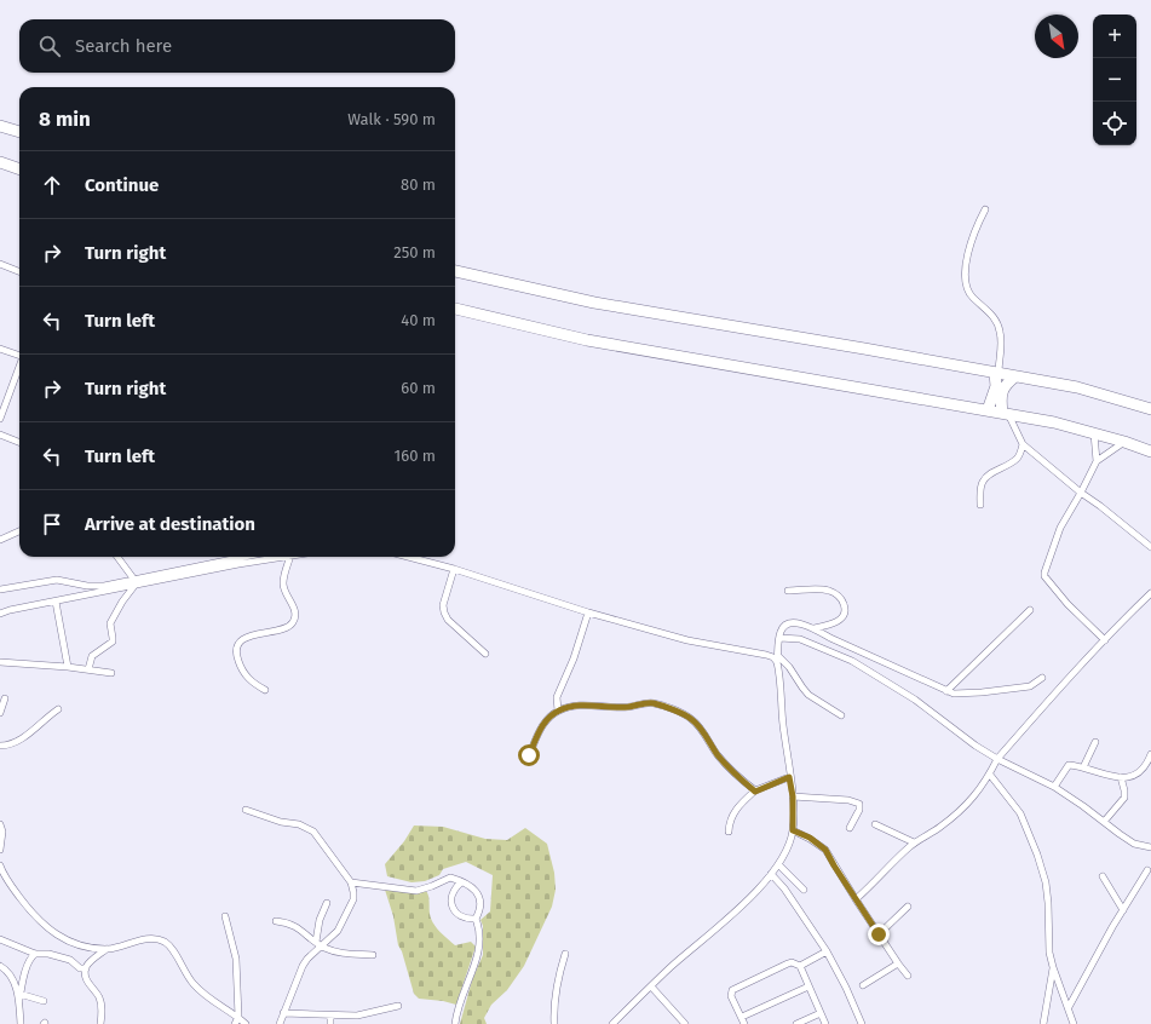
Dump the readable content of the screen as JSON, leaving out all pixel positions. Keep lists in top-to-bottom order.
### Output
{
  "north": "bottom right",
  "page": {
    "map_buttons": ["+", "−"],
    "search": "Search here",
    "heading": ["8 min", "Walk · 590 m"],
    "list": [
      ["Continue", "80 m"],
      ["Turn right", "250 m"],
      ["Turn left", "40 m"],
      ["Turn right", "60 m"],
      ["Turn left", "160 m"],
      "Arrive at destination"
    ]
  }
}
